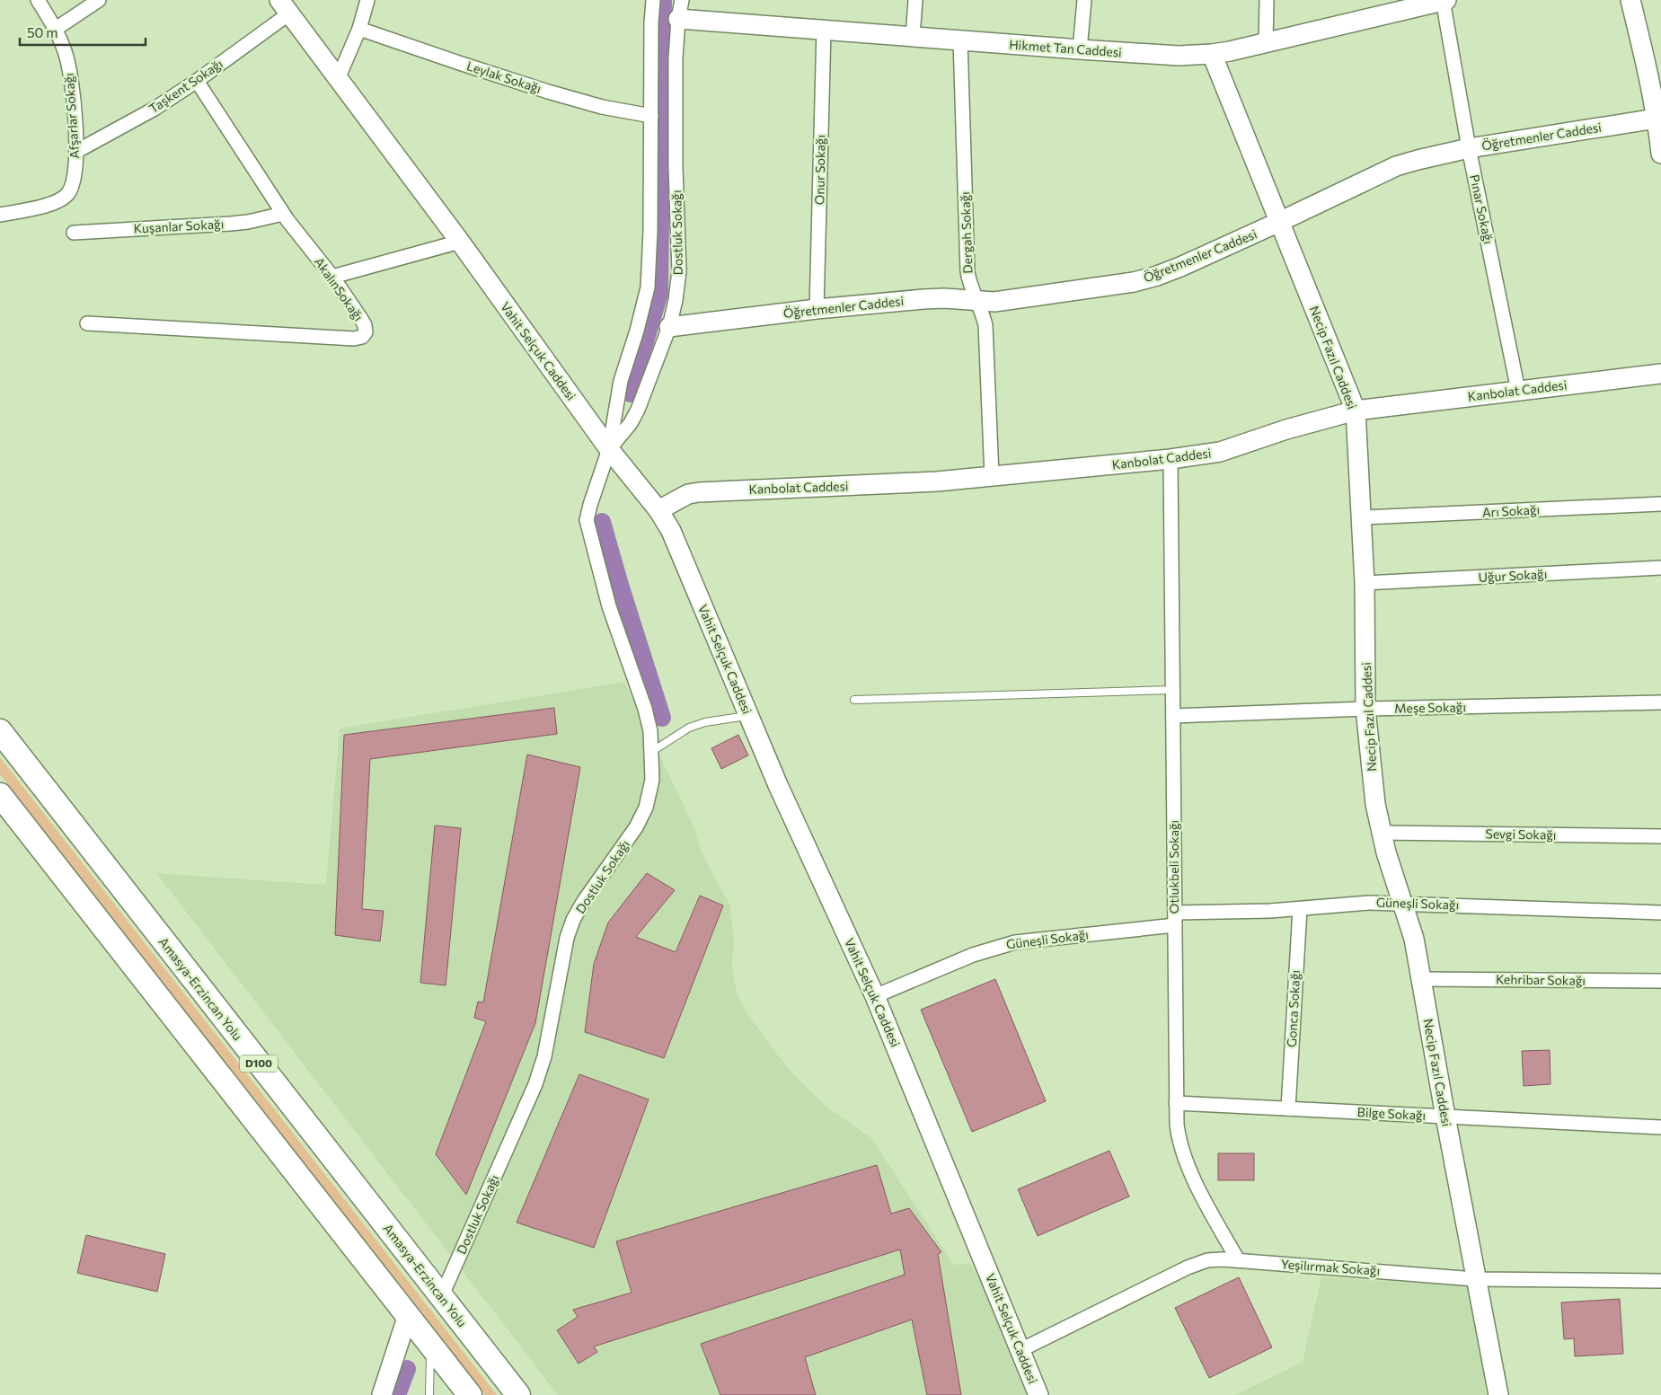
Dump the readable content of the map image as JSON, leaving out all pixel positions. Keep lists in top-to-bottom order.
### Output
{
  "streets": {
    "highway": ["Amasya-Erzincan Yolu", "D100"],
    "street": [
      "Hikmet Tan Caddesi",
      "Leylak Sokağı",
      "Taşkent Sokağı",
      "Afşarlar Sokağı",
      "Öğretmenler Caddesi",
      "Onur Sokağı",
      "Pınar Sokağı",
      "Kuşanlar Sokağı",
      "Dostluk Sokağı",
      "Dergah Sokağı",
      "AkalınSokağı",
      "Vahit Selçuk Caddesi",
      "Necip Fazıl Caddesi",
      "Kanbolat Caddesi",
      "Arı Sokağı",
      "Uğur Sokağı",
      "Meşe Sokağı",
      "Sevgi Sokağı",
      "Otlukbeli Sokağı",
      "Güneşli Sokağı",
      "Kehribar Sokağı",
      "Gonca Sokağı",
      "Bilge Sokağı",
      "Yeşilırmak Sokağı"
    ]
  },
  "crossings": [
    ["Hikmet Tan Caddesi", "Onur Sokağı"],
    ["Hikmet Tan Caddesi", "Pınar Sokağı"],
    ["Hikmet Tan Caddesi", "Dostluk Sokağı"],
    ["Hikmet Tan Caddesi", "Dergah Sokağı"],
    ["Hikmet Tan Caddesi", "Necip Fazıl Caddesi"],
    ["Leylak Sokağı", "Dostluk Sokağı"],
    ["Taşkent Sokağı", "Afşarlar Sokağı"],
    ["Taşkent Sokağı", "AkalınSokağı"],
    ["Taşkent Sokağı", "Vahit Selçuk Caddesi"],
    ["Öğretmenler Caddesi", "Onur Sokağı"],
    ["Öğretmenler Caddesi", "Pınar Sokağı"],
    ["Öğretmenler Caddesi", "Dostluk Sokağı"],
    ["Öğretmenler Caddesi", "Dergah Sokağı"],
    ["Öğretmenler Caddesi", "Necip Fazıl Caddesi"],
    ["Pınar Sokağı", "Kanbolat Caddesi"],
    ["Kuşanlar Sokağı", "AkalınSokağı"],
    ["Dostluk Sokağı", "Vahit Selçuk Caddesi"],
    ["Dostluk Sokağı", "Amasya-Erzincan Yolu"],
    ["Dergah Sokağı", "Kanbolat Caddesi"],
    ["Vahit Selçuk Caddesi", "Kanbolat Caddesi"],
    ["Vahit Selçuk Caddesi", "Güneşli Sokağı"],
    ["Vahit Selçuk Caddesi", "Yeşilırmak Sokağı"],
    ["Necip Fazıl Caddesi", "Kanbolat Caddesi"],
    ["Necip Fazıl Caddesi", "Arı Sokağı"],
    ["Necip Fazıl Caddesi", "Uğur Sokağı"],
    ["Necip Fazıl Caddesi", "Meşe Sokağı"],
    ["Necip Fazıl Caddesi", "Sevgi Sokağı"],
    ["Necip Fazıl Caddesi", "Güneşli Sokağı"],
    ["Necip Fazıl Caddesi", "Kehribar Sokağı"],
    ["Necip Fazıl Caddesi", "Bilge Sokağı"],
    ["Necip Fazıl Caddesi", "Yeşilırmak Sokağı"],
    ["Kanbolat Caddesi", "Otlukbeli Sokağı"],
    ["Meşe Sokağı", "Otlukbeli Sokağı"],
    ["Otlukbeli Sokağı", "Güneşli Sokağı"],
    ["Otlukbeli Sokağı", "Bilge Sokağı"],
    ["Otlukbeli Sokağı", "Yeşilırmak Sokağı"],
    ["Güneşli Sokağı", "Gonca Sokağı"],
    ["Gonca Sokağı", "Bilge Sokağı"]
  ],
  "scale_bar": "50 m"
}
